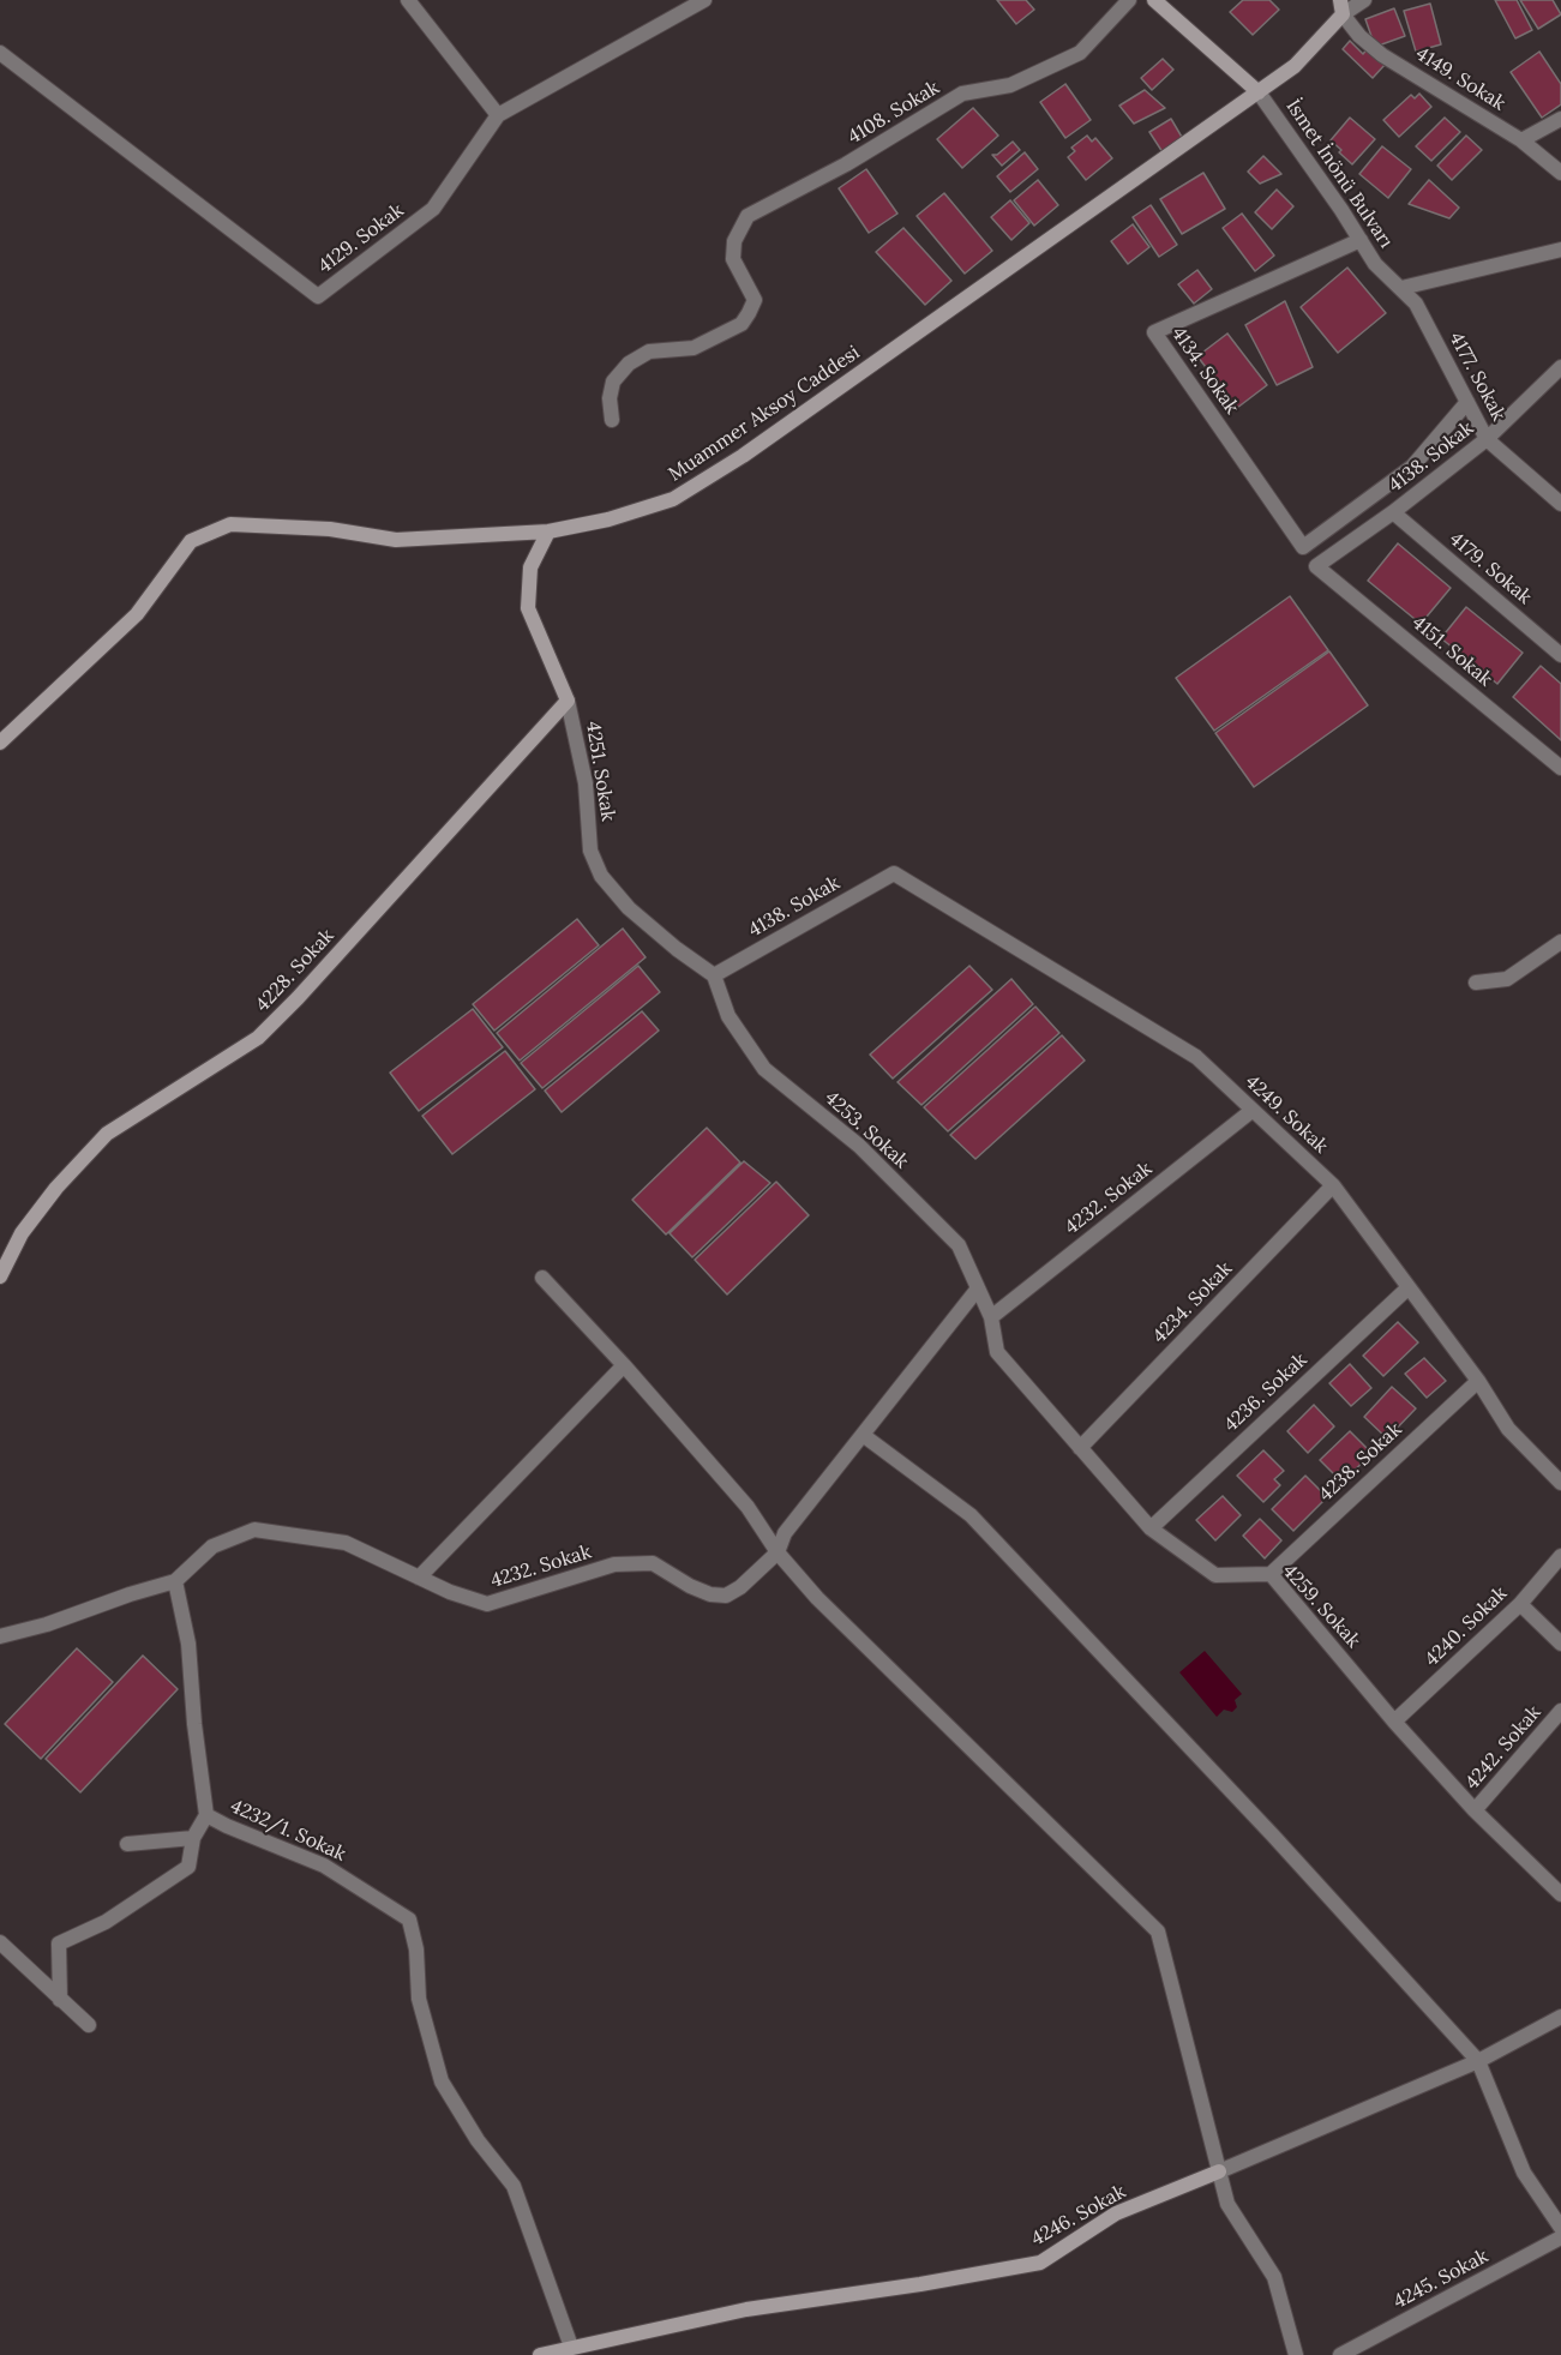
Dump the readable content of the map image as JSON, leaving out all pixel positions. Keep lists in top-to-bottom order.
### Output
{
  "streets": {
    "street": [
      "4149. Sokak",
      "4108. Sokak",
      "İsmet İnönü Bulvarı",
      "4129. Sokak",
      "4134. Sokak",
      "4177. Sokak",
      "Muammer Aksoy Caddesi",
      "4138. Sokak",
      "4179. Sokak",
      "4151. Sokak",
      "4251. Sokak",
      "4228. Sokak",
      "4249. Sokak",
      "4253. Sokak",
      "4232. Sokak",
      "4234. Sokak",
      "4236. Sokak",
      "4238. Sokak",
      "4259. Sokak",
      "4240. Sokak",
      "4242. Sokak",
      "4232/1. Sokak",
      "4246. Sokak",
      "4245. Sokak"
    ]
  },
  "crossings": [
    ["4149. Sokak", "Muammer Aksoy Caddesi"],
    ["İsmet İnönü Bulvarı", "4134. Sokak"],
    ["İsmet İnönü Bulvarı", "4177. Sokak"],
    ["İsmet İnönü Bulvarı", "Muammer Aksoy Caddesi"],
    ["4134. Sokak", "4177. Sokak"],
    ["4177. Sokak", "4138. Sokak"],
    ["Muammer Aksoy Caddesi", "4251. Sokak"],
    ["4138. Sokak", "4179. Sokak"],
    ["4138. Sokak", "4151. Sokak"],
    ["4138. Sokak", "4251. Sokak"],
    ["4138. Sokak", "4249. Sokak"],
    ["4138. Sokak", "4253. Sokak"],
    ["4251. Sokak", "4228. Sokak"],
    ["4251. Sokak", "4253. Sokak"],
    ["4249. Sokak", "4232. Sokak"],
    ["4249. Sokak", "4234. Sokak"],
    ["4249. Sokak", "4236. Sokak"],
    ["4249. Sokak", "4238. Sokak"],
    ["4253. Sokak", "4232. Sokak"],
    ["4253. Sokak", "4259. Sokak"],
    ["4232. Sokak", "4259. Sokak"],
    ["4232. Sokak", "4232/1. Sokak"],
    ["4234. Sokak", "4259. Sokak"],
    ["4236. Sokak", "4259. Sokak"],
    ["4238. Sokak", "4259. Sokak"],
    ["4259. Sokak", "4240. Sokak"],
    ["4259. Sokak", "4242. Sokak"],
    ["4232/1. Sokak", "4246. Sokak"]
  ]
}
